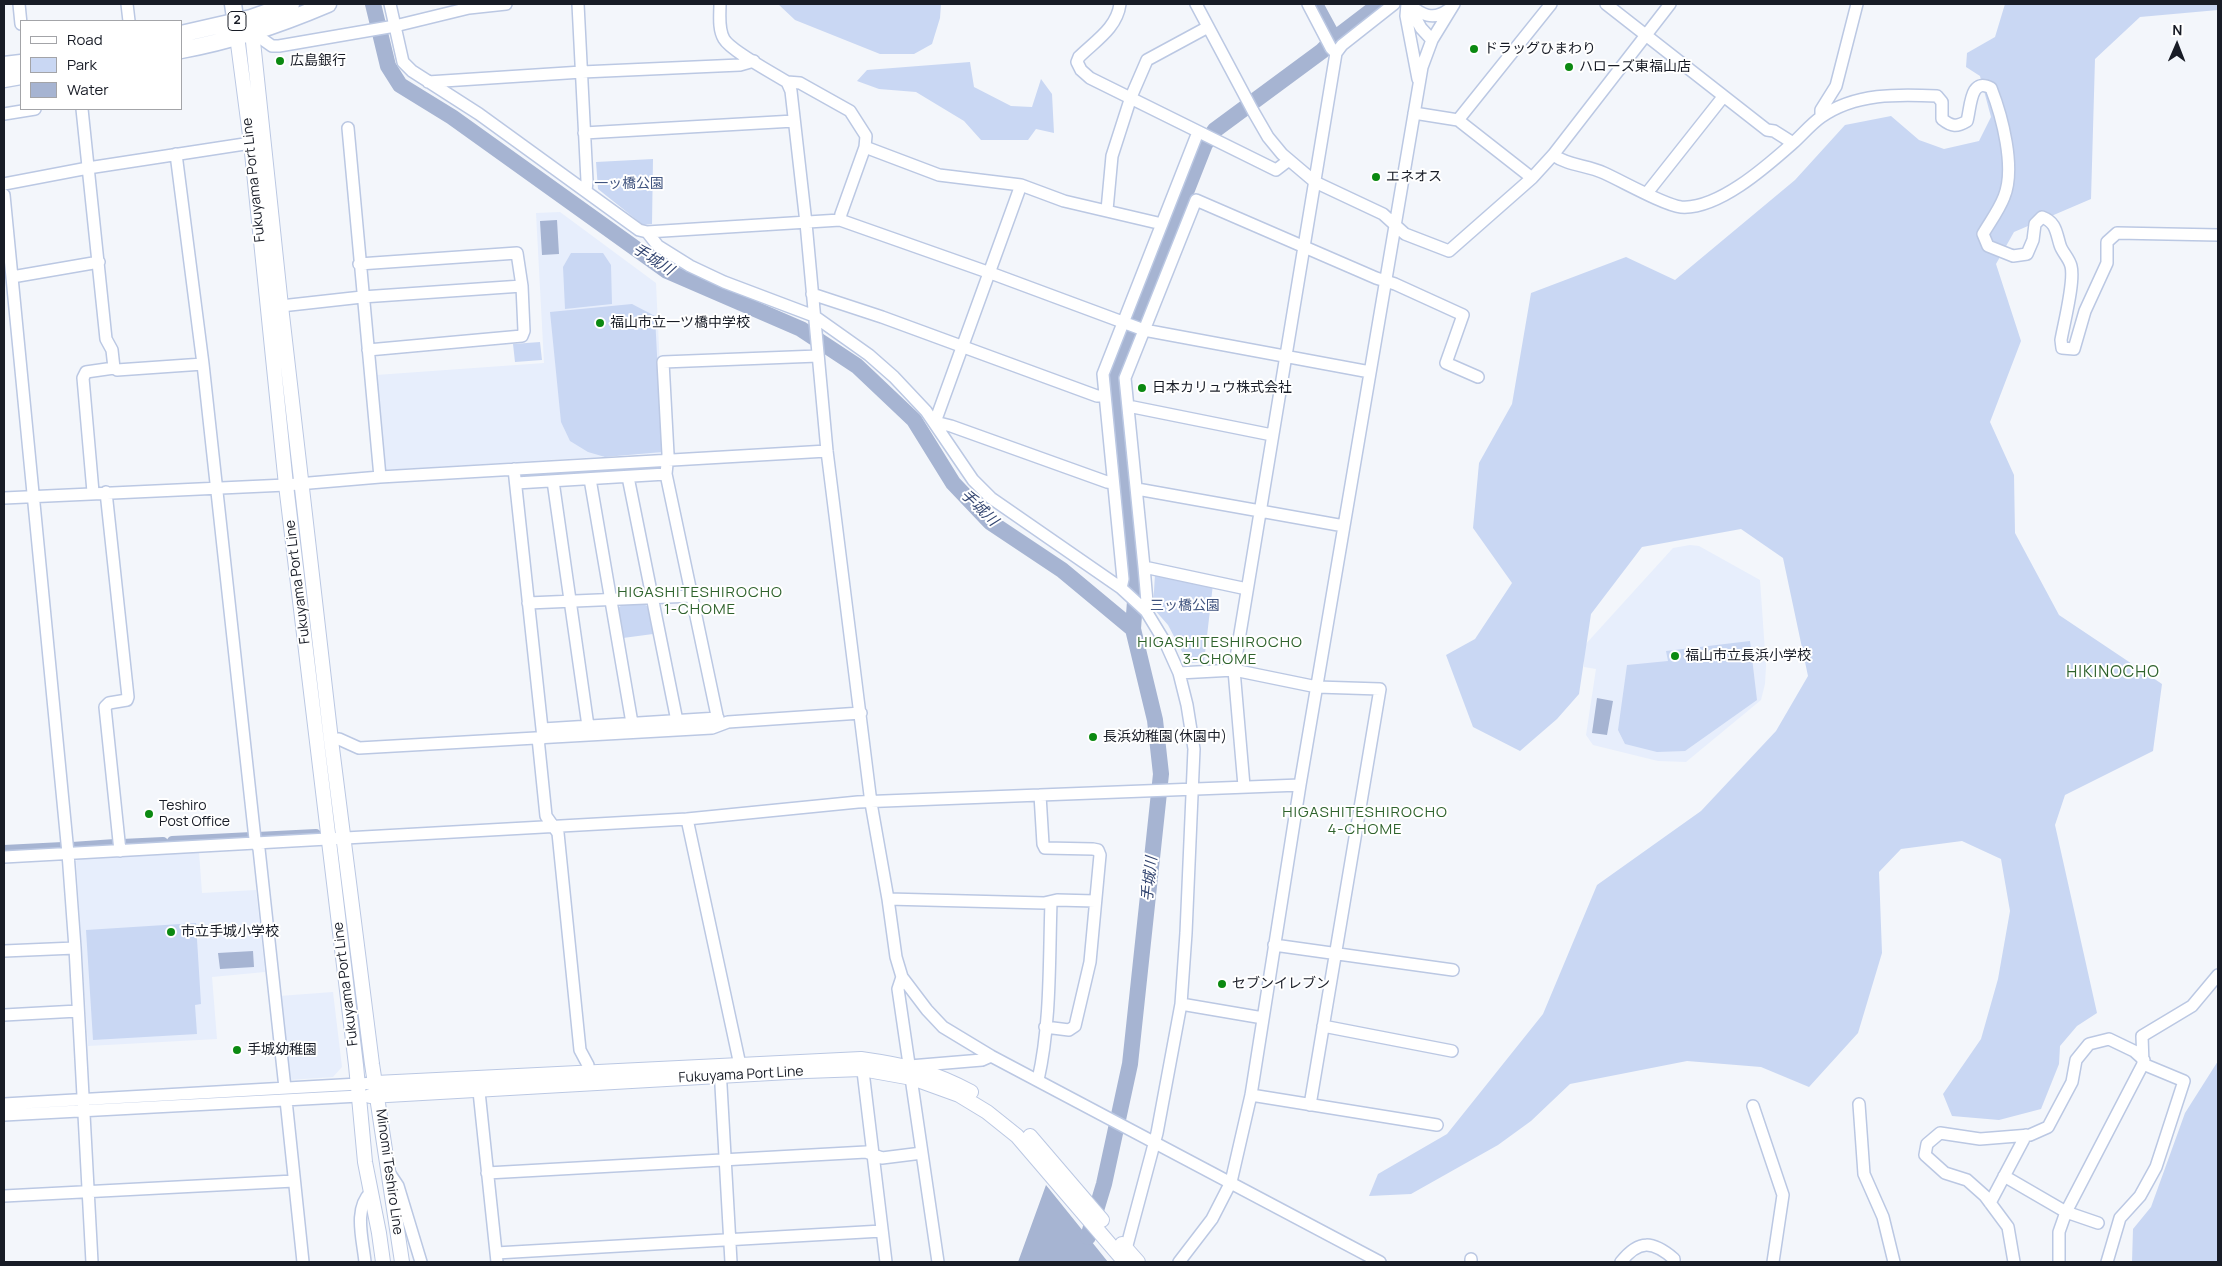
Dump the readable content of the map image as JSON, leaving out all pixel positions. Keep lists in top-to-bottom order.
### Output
{
  "streets": {
    "highway": ["2"],
    "main road": ["Fukuyama Port Line", "Minomi Teshiro Line"]
  },
  "crossings": [
    ["2", "Fukuyama Port Line"],
    ["Fukuyama Port Line", "Minomi Teshiro Line"]
  ],
  "districts": [
    "HIGASHITESHIROCHO 1-CHOME",
    "HIGASHITESHIROCHO 3-CHOME",
    "HIKINOCHO",
    "HIGASHITESHIROCHO 4-CHOME"
  ],
  "water": ["手城川"],
  "parks": ["一ッ橋公園", "三ッ橋公園"],
  "places": [
    "ドラッグひまわり",
    "広島銀行",
    "ハローズ東福山店",
    "エネオス",
    "福山市立一ツ橋中学校",
    "日本カリュウ株式会社",
    "福山市立長浜小学校",
    "長浜幼稚園(休園中)",
    "Teshiro Post Office",
    "市立手城小学校",
    "セブンイレブン",
    "手城幼稚園"
  ],
  "legend": ["Road", "Park", "Water"],
  "north": "top"
}
